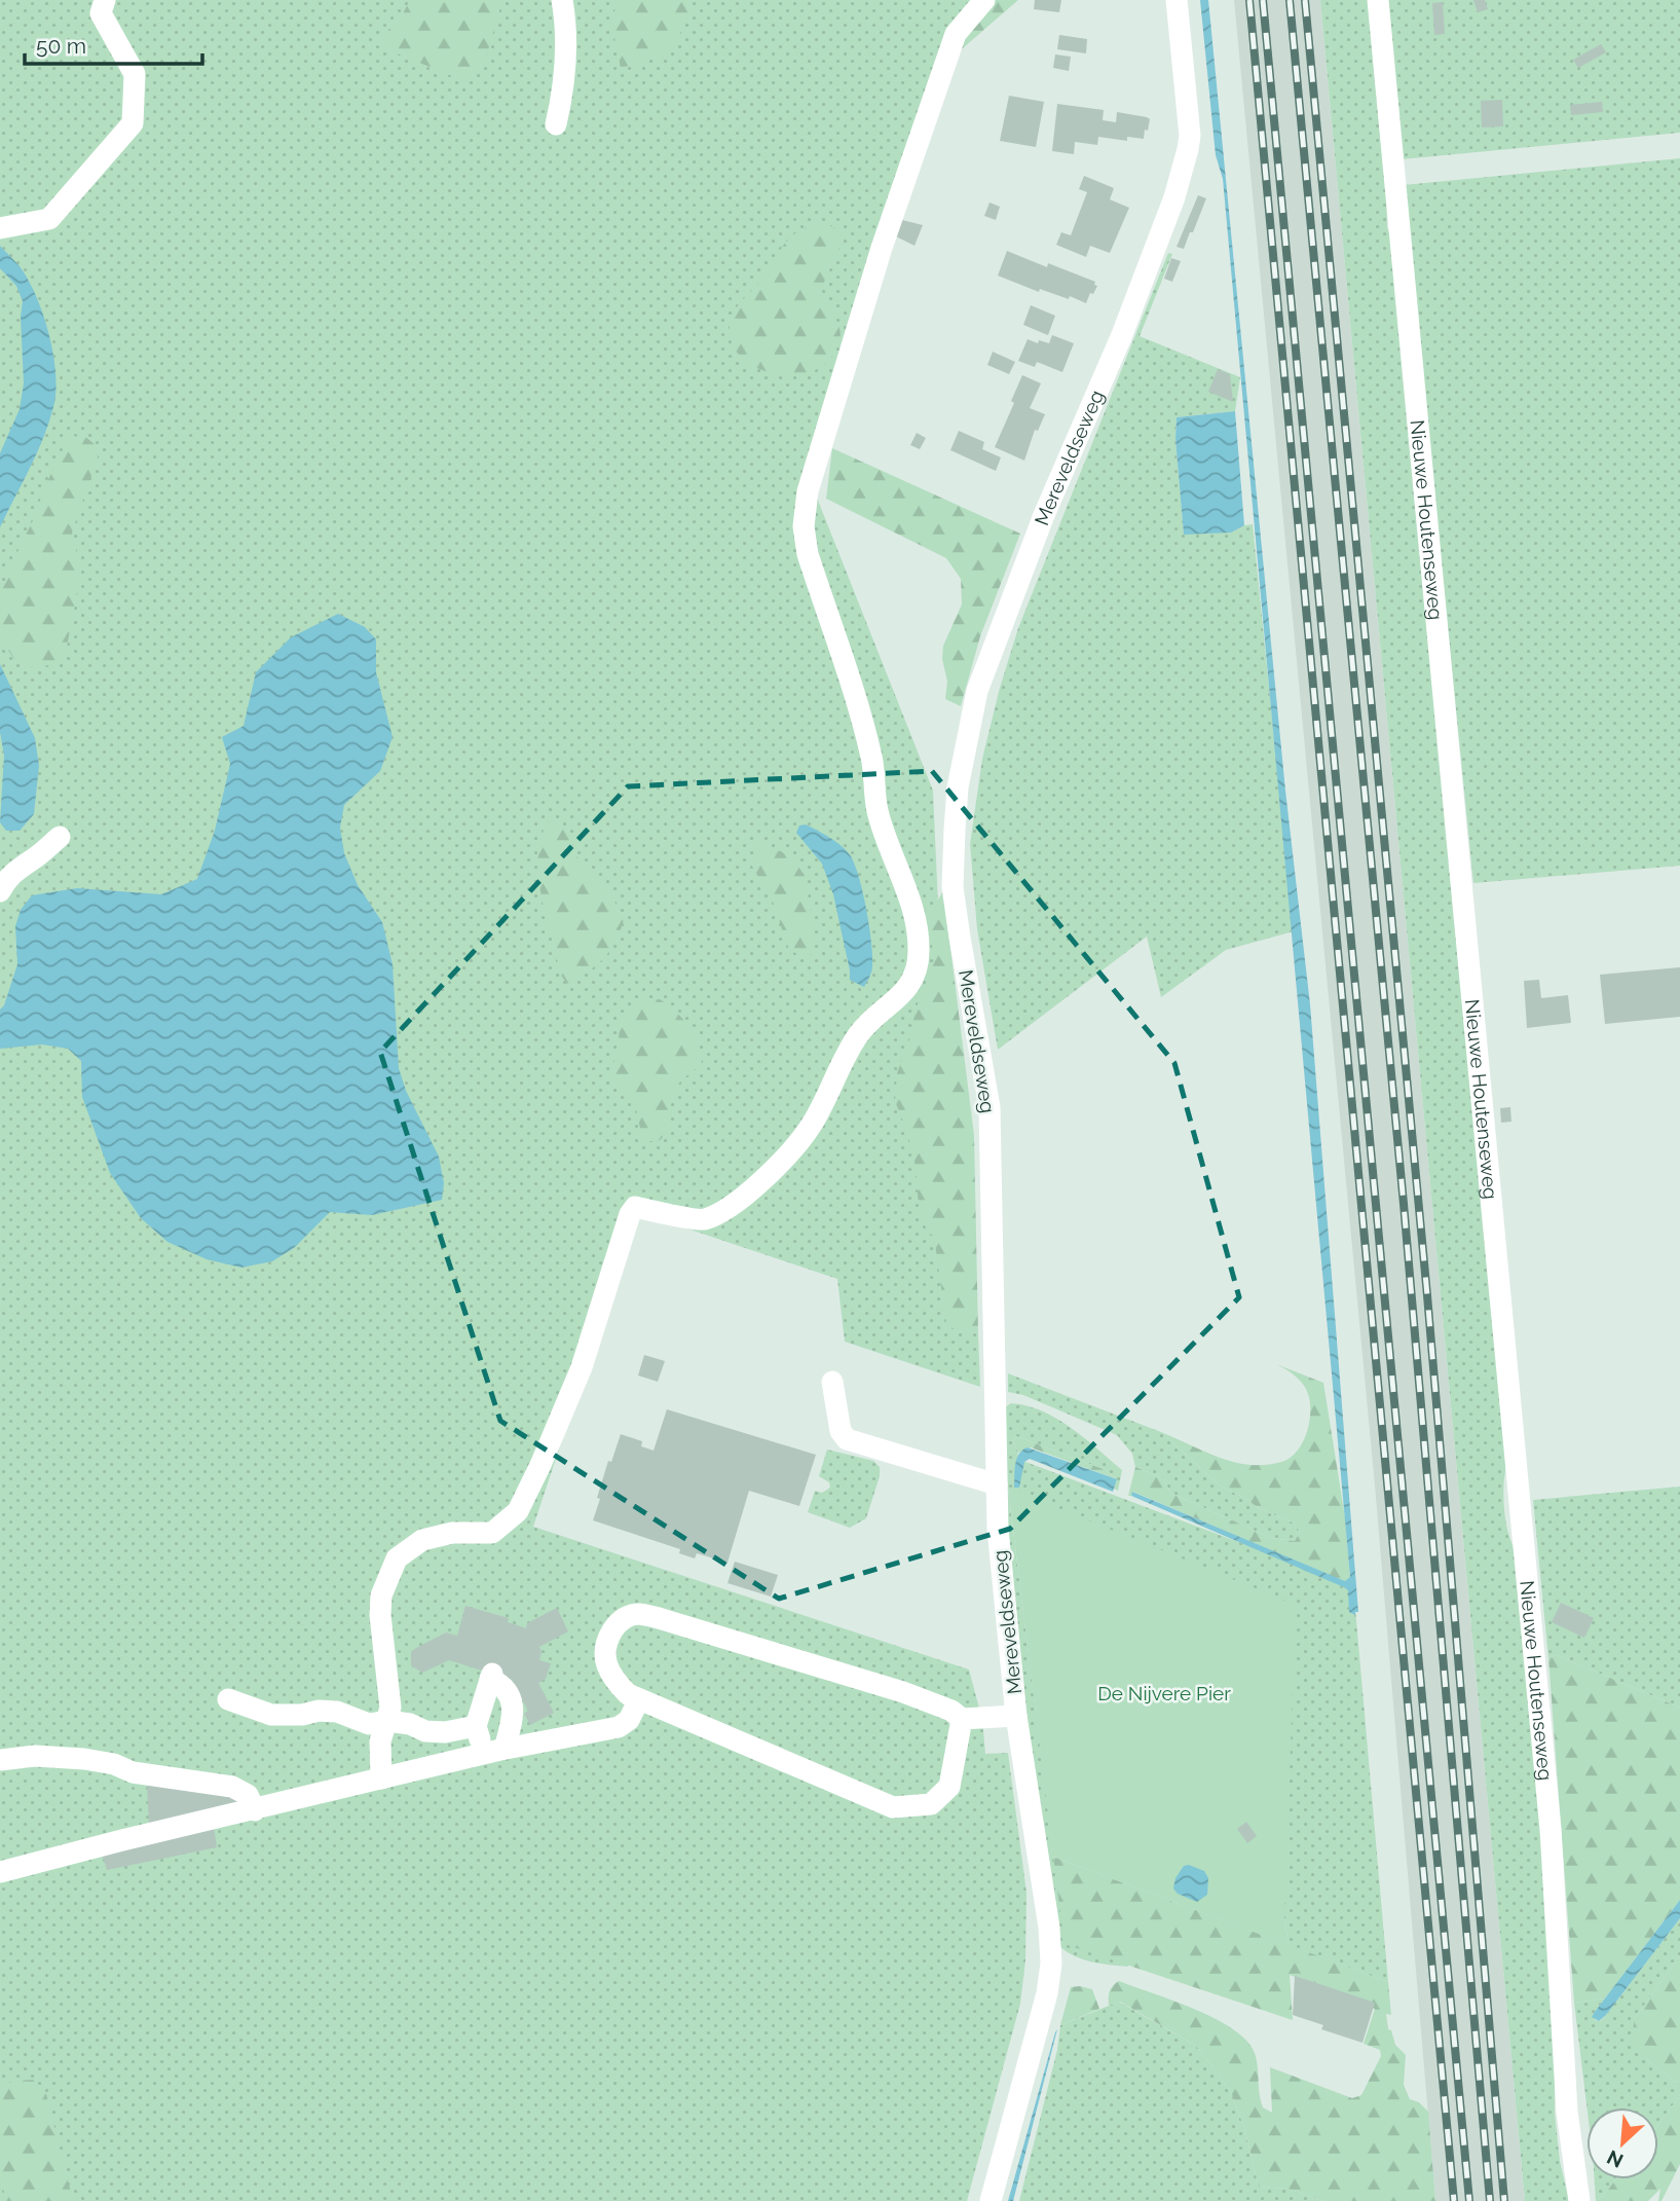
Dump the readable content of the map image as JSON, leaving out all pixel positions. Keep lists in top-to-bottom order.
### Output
{
  "streets": {
    "street": ["Mereveldseweg", "Nieuwe Houtenseweg"]
  },
  "parks": ["De Nijvere Pier"],
  "scale_bar": "50 m",
  "north": "bottom left"
}
